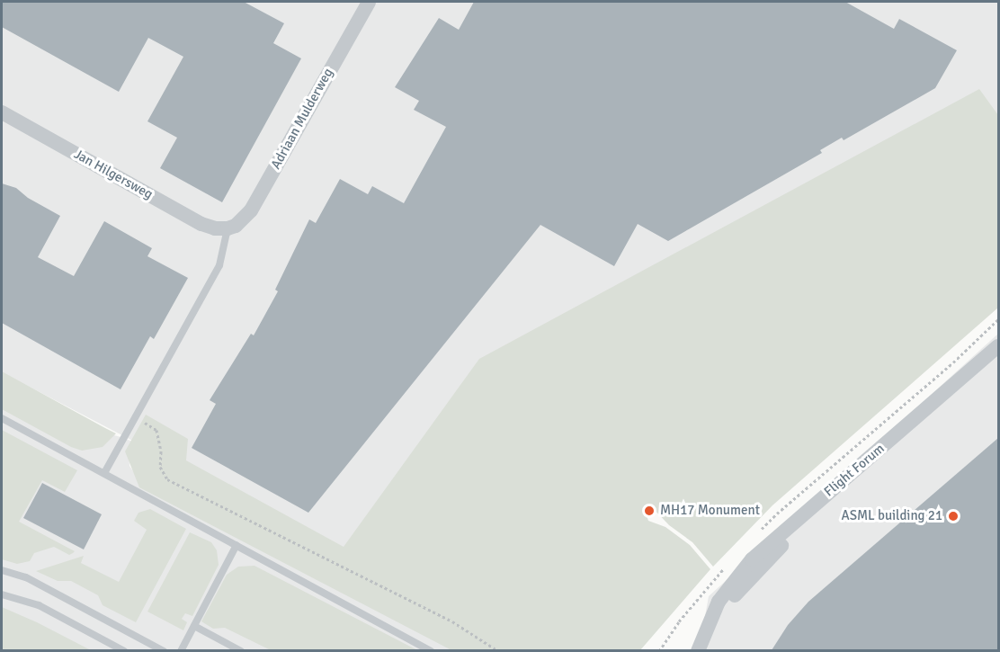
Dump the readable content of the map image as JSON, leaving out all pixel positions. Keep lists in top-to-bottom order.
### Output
{
  "streets": {
    "street": ["Adriaan Mulderweg", "Jan Hilgersweg", "Flight Forum"]
  },
  "crossings": [
    ["Adriaan Mulderweg", "Jan Hilgersweg"]
  ],
  "places": ["MH17 Monument", "ASML building 21"]
}
